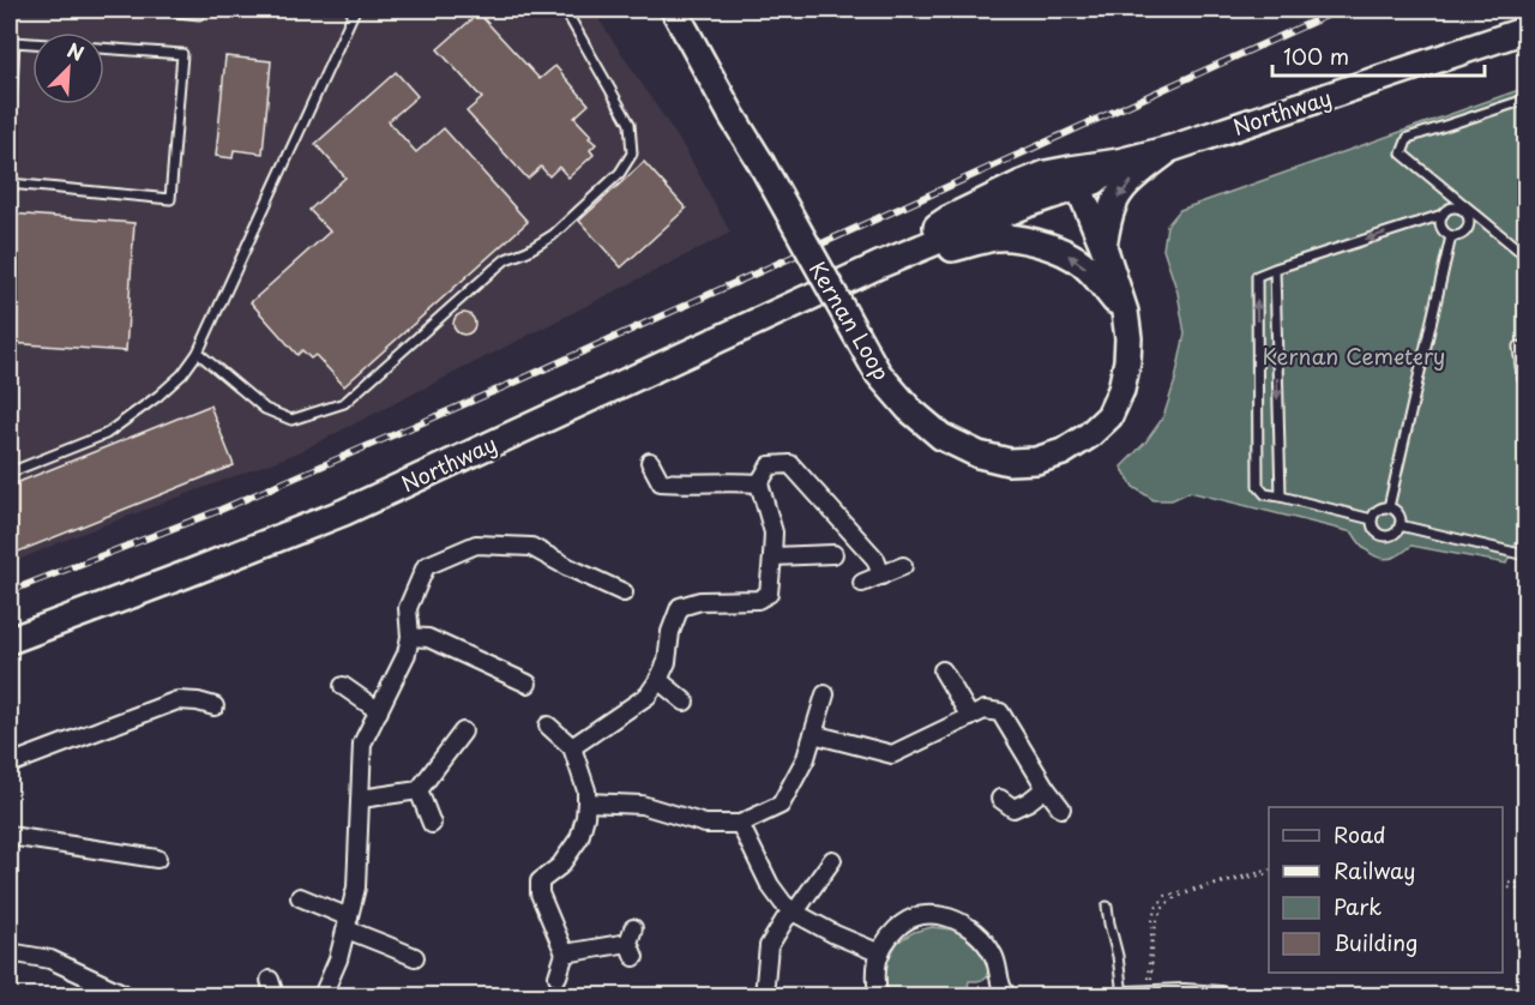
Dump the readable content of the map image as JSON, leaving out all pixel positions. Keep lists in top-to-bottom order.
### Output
{
  "streets": {
    "highway": ["Northway", "Kernan Loop"]
  },
  "crossings": [
    ["Northway", "Kernan Loop"]
  ],
  "parks": ["Kernan Cemetery"],
  "legend": [
    "Road",
    "Railway",
    "Park",
    "Building"
  ],
  "scale_bar": "100 m",
  "north": "top right"
}
